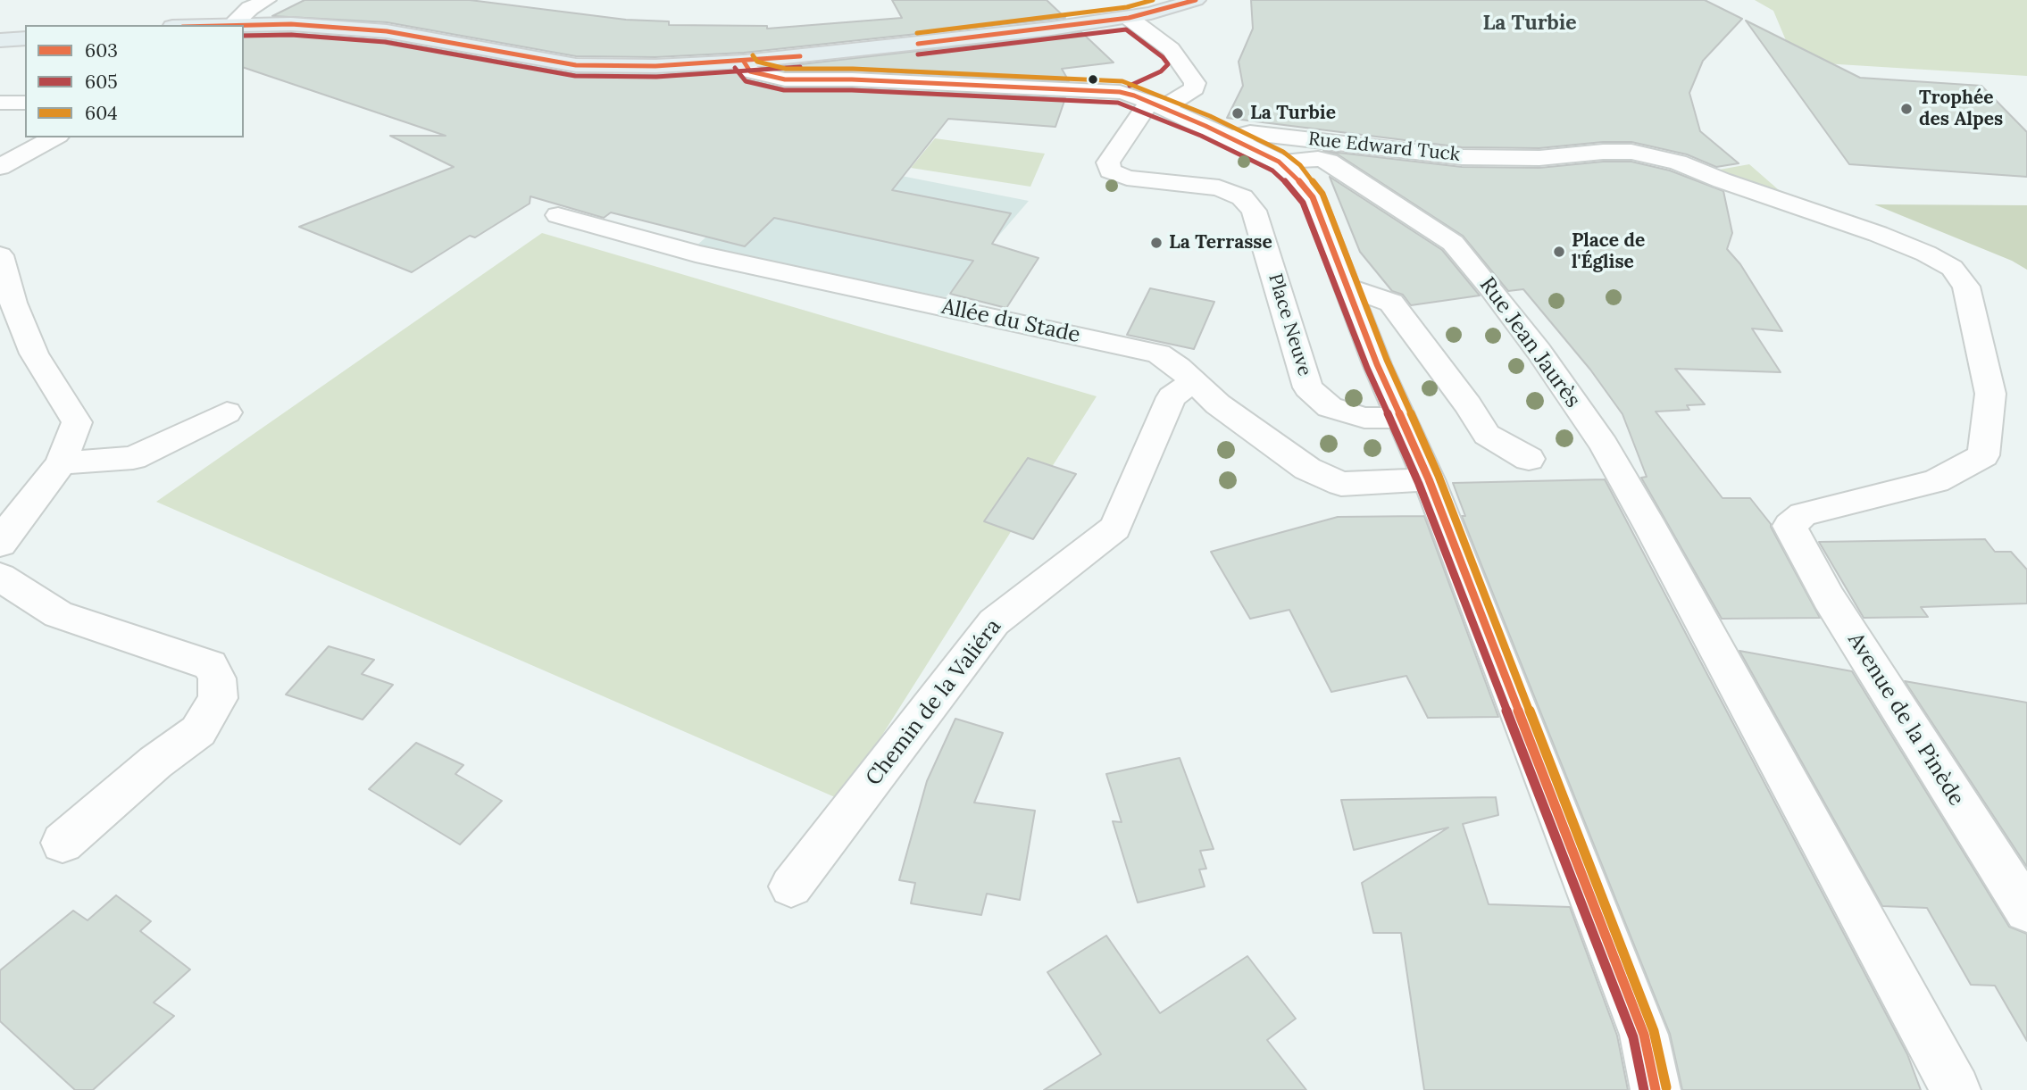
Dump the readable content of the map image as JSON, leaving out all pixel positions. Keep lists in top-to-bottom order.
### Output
{
  "streets": {
    "street": [
      "Rue Edward Tuck",
      "Allée du Stade",
      "Place Neuve",
      "Rue Jean Jaurès",
      "Chemin de la Valiéra",
      "Avenue de la Pinède"
    ]
  },
  "crossings": [
    ["Rue Edward Tuck", "Avenue de la Pinède"],
    ["Allée du Stade", "Chemin de la Valiéra"]
  ],
  "districts": ["La Turbie"],
  "places": [
    "Trophée des Alpes",
    "La Turbie",
    "La Terrasse",
    "Place de l'Église"
  ],
  "lines": ["transit line 603", "transit line 604", "transit line 605"],
  "legend": ["603", "605", "604"]
}
